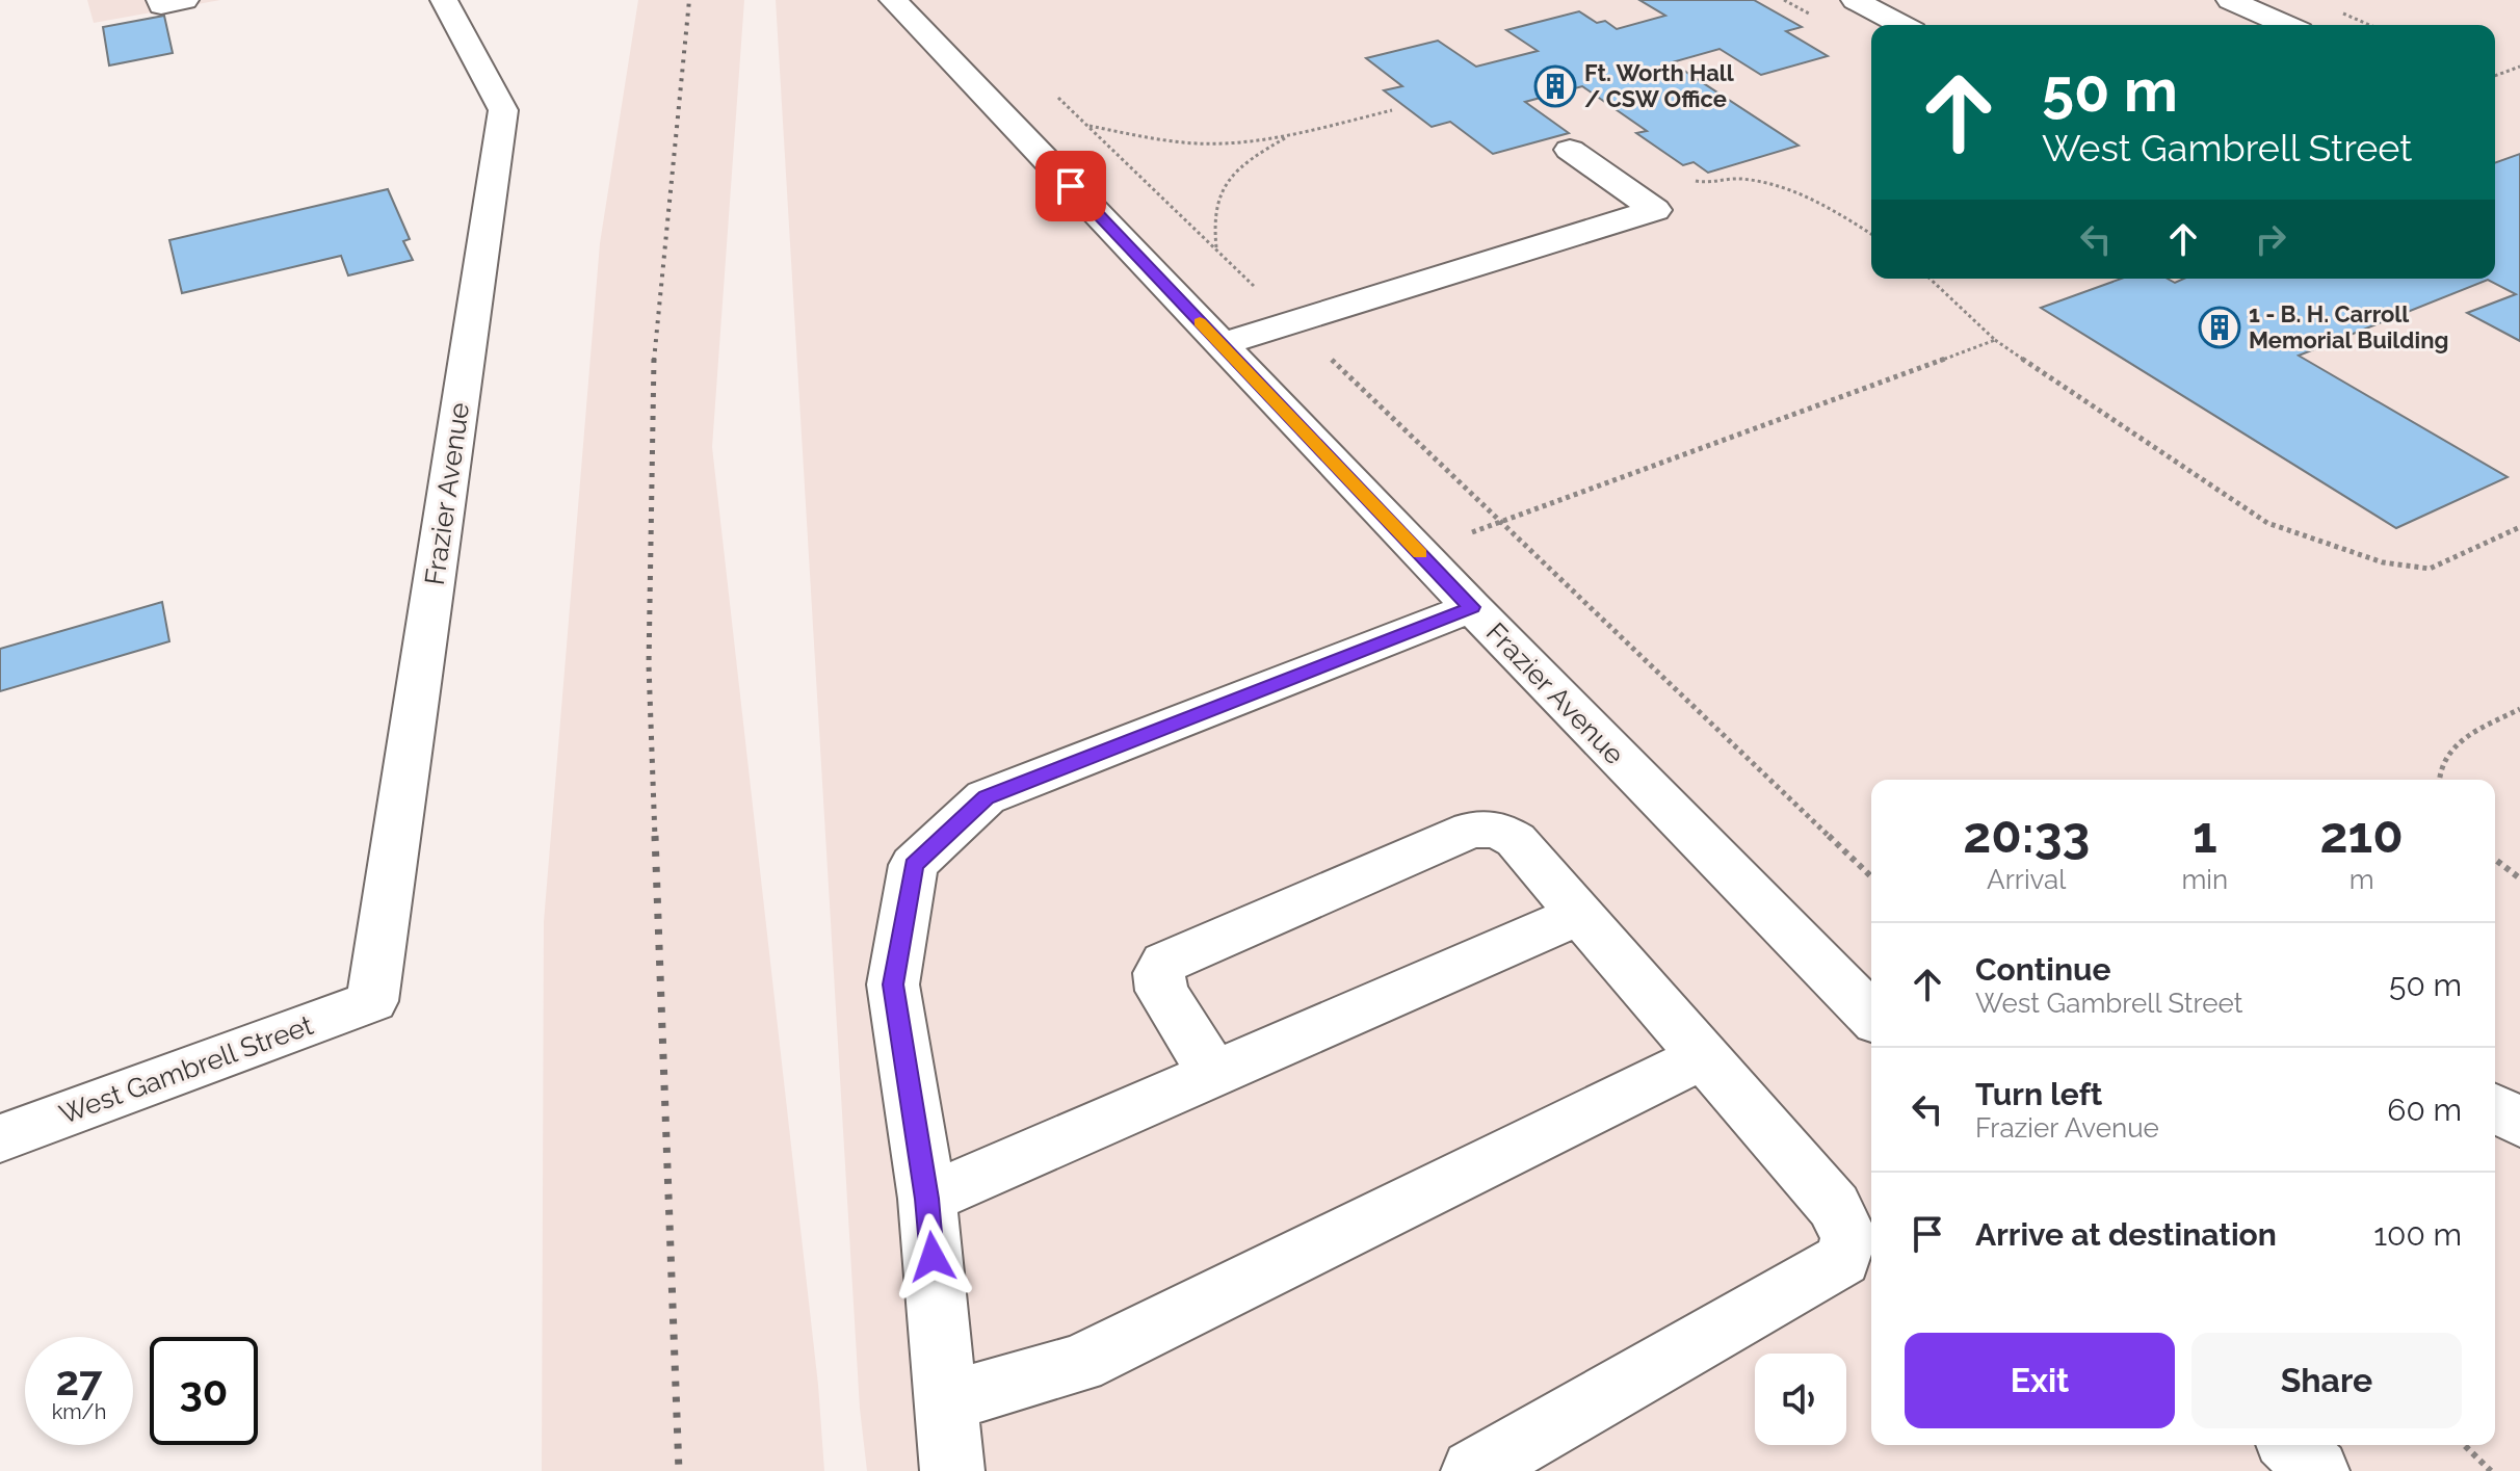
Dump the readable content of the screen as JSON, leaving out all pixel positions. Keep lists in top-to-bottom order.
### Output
{
  "streets": {
    "street": ["Frazier Avenue", "West Gambrell Street"]
  },
  "crossings": [
    ["Frazier Avenue", "West Gambrell Street"]
  ],
  "places": {
    "building": ["Ft. Worth Hall / CSW Office", "1 - B. H. Carroll Memorial Building"]
  },
  "page": {
    "turn": ["50 m", "West Gambrell Street"],
    "eta": [
      "20:33",
      "Arrival",
      "1",
      "min",
      "210",
      "m"
    ],
    "list": [
      {
        "name": "Continue",
        "note": "West Gambrell Street",
        "value": "50 m"
      },
      {
        "name": "Turn left",
        "note": "Frazier Avenue",
        "value": "60 m"
      },
      {
        "name": "Arrive at destination",
        "value": "100 m"
      }
    ],
    "buttons": ["Exit", "Share"],
    "speed": "27 km/h",
    "limit": "30"
  }
}
